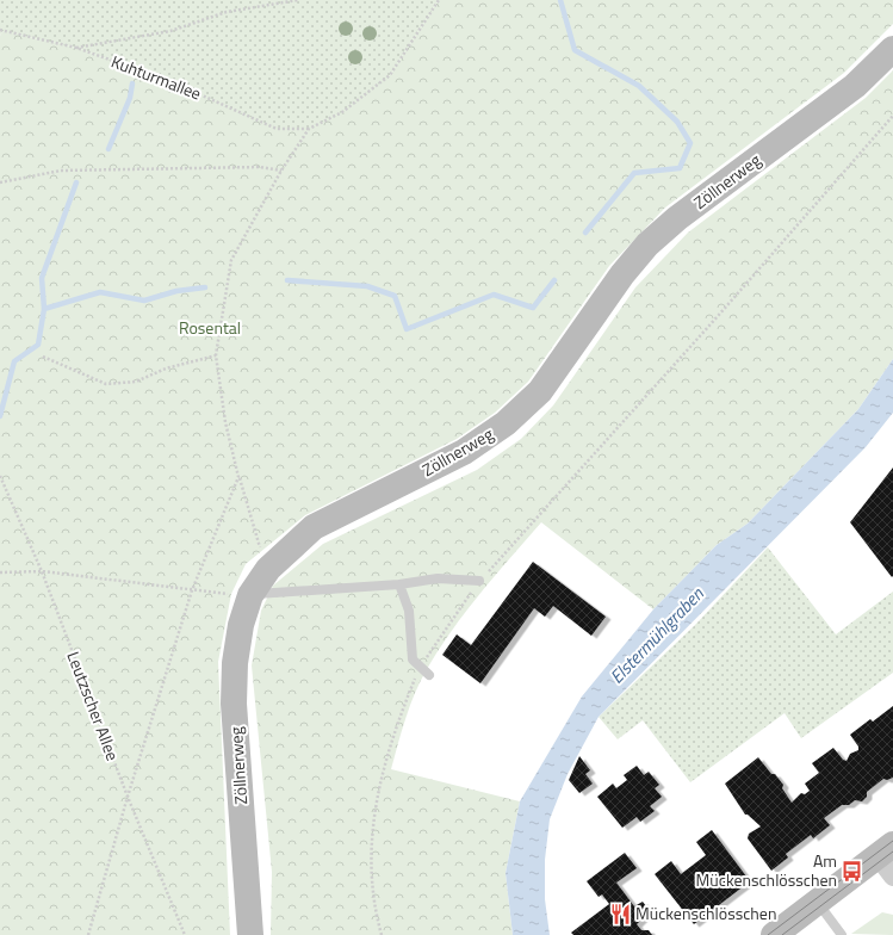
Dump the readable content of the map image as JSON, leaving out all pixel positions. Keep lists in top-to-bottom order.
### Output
{
  "streets": {
    "main road": ["Zöllnerweg"],
    "path": ["Kuhturmallee", "Leutzscher Allee"]
  },
  "water": ["Elstermühlgraben"],
  "parks": ["Rosental"],
  "places": {
    "bus stop": ["Am Mückenschlösschen"],
    "restaurant": ["Mückenschlösschen"]
  }
}
